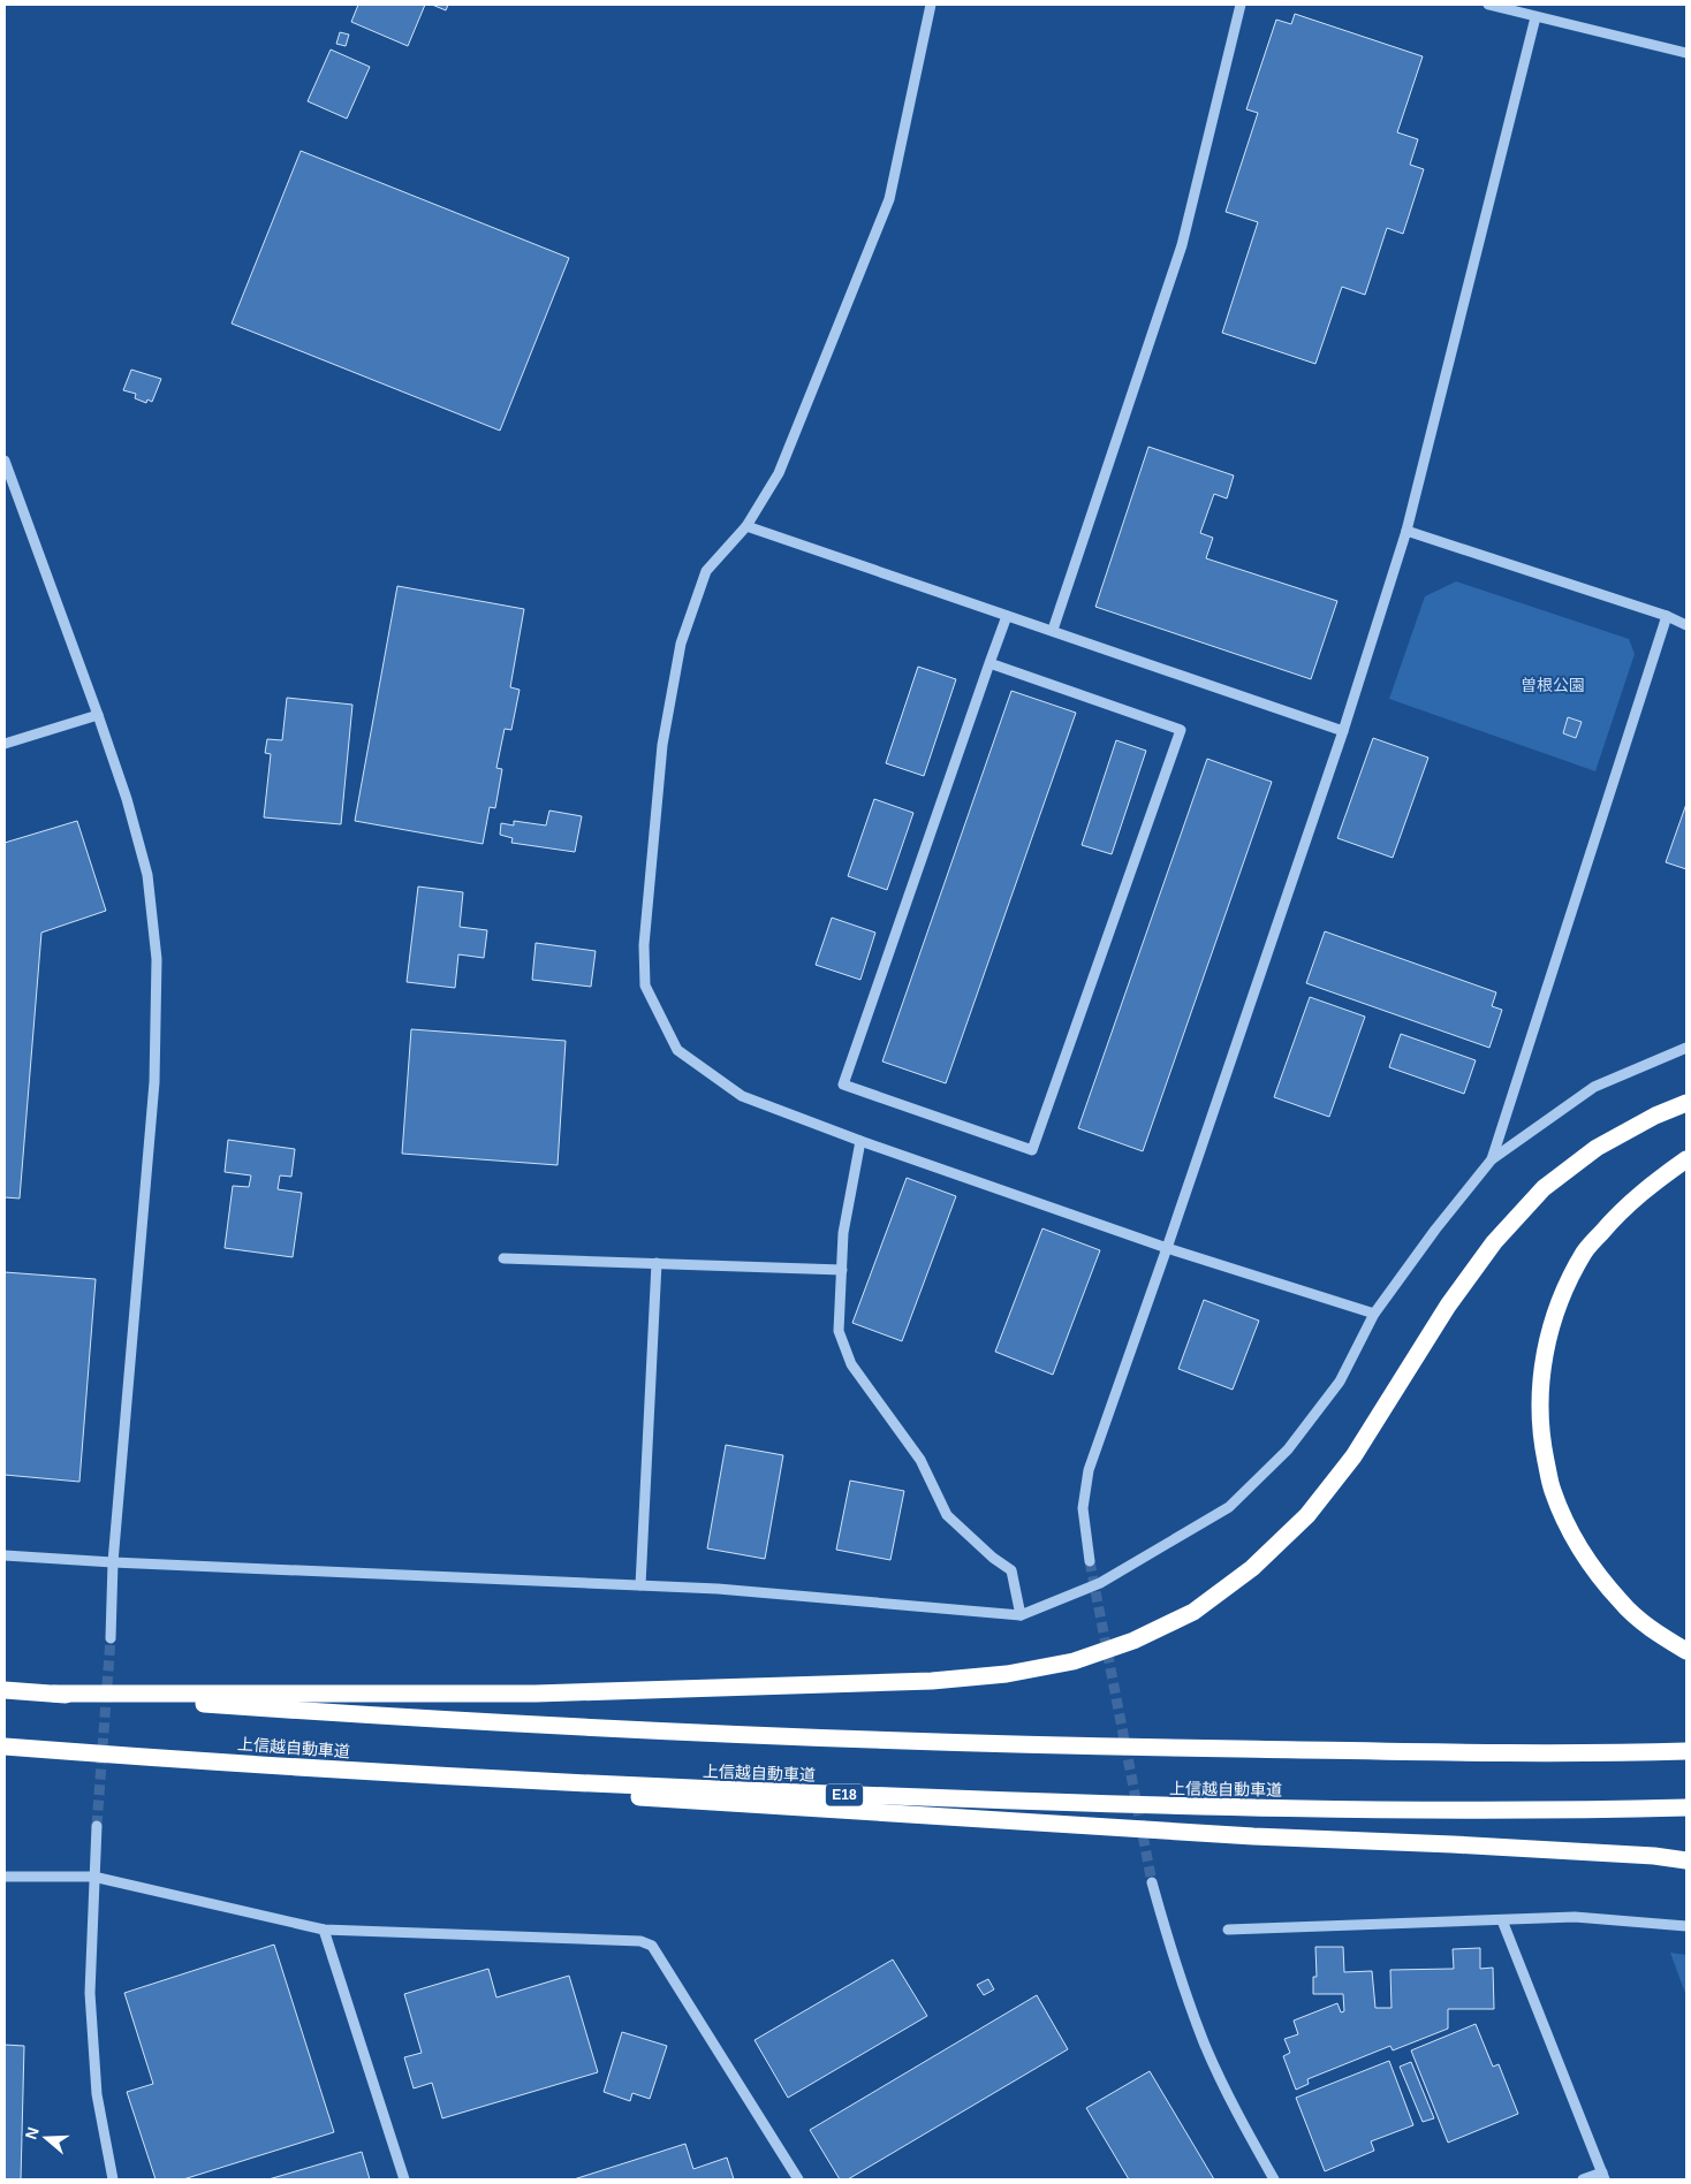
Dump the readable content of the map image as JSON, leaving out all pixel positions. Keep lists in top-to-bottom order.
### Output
{
  "streets": {
    "highway": ["上信越自動車道", "E18"]
  },
  "parks": ["曽根公園"],
  "north": "left"
}
